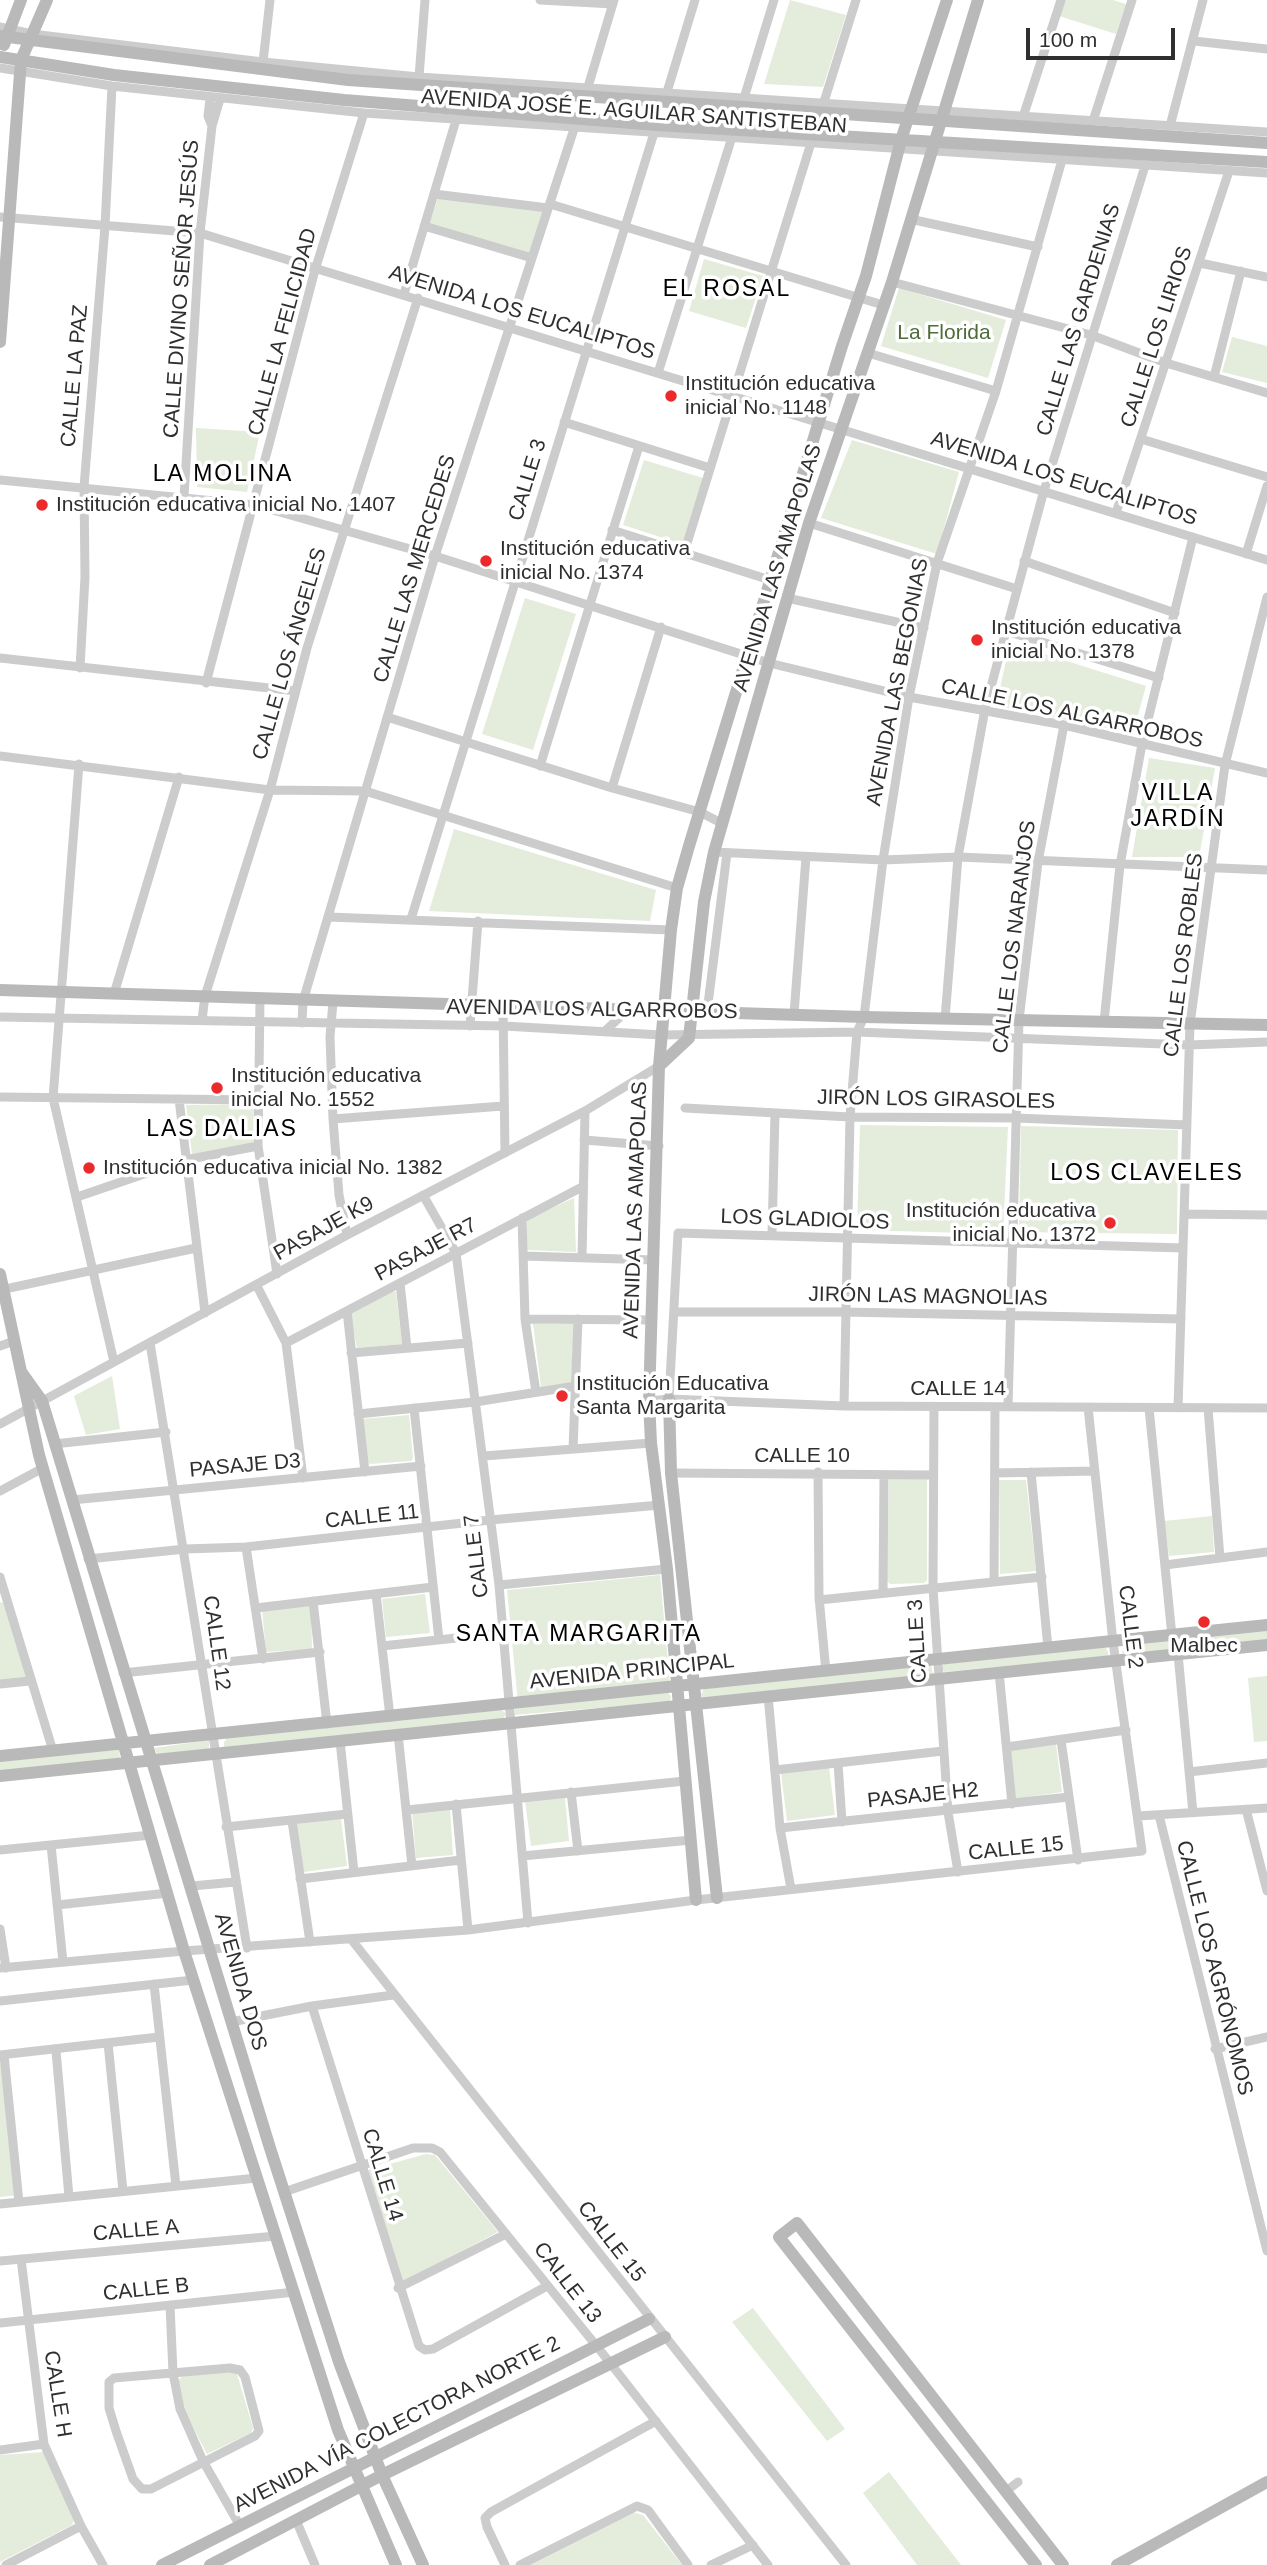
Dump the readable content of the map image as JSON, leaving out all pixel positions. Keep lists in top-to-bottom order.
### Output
{
  "streets": {
    "street": [
      "AVENIDA JOSÉ E. AGUILAR SANTISTEBAN",
      "CALLE DIVINO SEÑOR JESÚS",
      "AVENIDA LOS EUCALIPTOS",
      "CALLE LAS GARDENIAS",
      "CALLE LA FELICIDAD",
      "CALLE LOS LIRIOS",
      "CALLE LA PAZ",
      "CALLE 3",
      "AVENIDA LAS AMAPOLAS",
      "CALLE LAS MERCEDES",
      "CALLE LOS ÁNGELES",
      "AVENIDA LAS BEGONIAS",
      "CALLE LOS ALGARROBOS",
      "CALLE LOS NARANJOS",
      "CALLE LOS ROBLES",
      "AVENIDA LOS ALGARROBOS",
      "JIRÓN LOS GIRASOLES",
      "LOS GLADIOLOS",
      "PASAJE K9",
      "PASAJE R7",
      "JIRÓN LAS MAGNOLIAS",
      "CALLE 14",
      "CALLE 10",
      "PASAJE D3",
      "CALLE 11",
      "CALLE 7",
      "CALLE 2",
      "CALLE 12",
      "AVENIDA PRINCIPAL",
      "PASAJE H2",
      "CALLE 15",
      "CALLE LOS AGRÓNOMOS",
      "AVENIDA DOS",
      "CALLE A",
      "CALLE 13",
      "CALLE B",
      "CALLE H",
      "AVENIDA VÍA COLECTORA NORTE 2"
    ]
  },
  "crossings": [
    ["AVENIDA JOSÉ E. AGUILAR SANTISTEBAN", "CALLE DIVINO SEÑOR JESÚS"],
    ["AVENIDA JOSÉ E. AGUILAR SANTISTEBAN", "CALLE LAS GARDENIAS"],
    ["AVENIDA JOSÉ E. AGUILAR SANTISTEBAN", "CALLE LA FELICIDAD"],
    ["AVENIDA JOSÉ E. AGUILAR SANTISTEBAN", "CALLE LOS LIRIOS"],
    ["AVENIDA JOSÉ E. AGUILAR SANTISTEBAN", "CALLE LA PAZ"],
    ["AVENIDA JOSÉ E. AGUILAR SANTISTEBAN", "CALLE 3"],
    ["AVENIDA JOSÉ E. AGUILAR SANTISTEBAN", "AVENIDA LAS AMAPOLAS"],
    ["AVENIDA JOSÉ E. AGUILAR SANTISTEBAN", "CALLE LAS MERCEDES"],
    ["AVENIDA JOSÉ E. AGUILAR SANTISTEBAN", "AVENIDA LAS BEGONIAS"],
    ["CALLE DIVINO SEÑOR JESÚS", "AVENIDA LOS EUCALIPTOS"],
    ["CALLE DIVINO SEÑOR JESÚS", "CALLE LOS ALGARROBOS"],
    ["AVENIDA LOS EUCALIPTOS", "CALLE LAS GARDENIAS"],
    ["AVENIDA LOS EUCALIPTOS", "CALLE LA FELICIDAD"],
    ["AVENIDA LOS EUCALIPTOS", "CALLE LOS LIRIOS"],
    ["AVENIDA LOS EUCALIPTOS", "CALLE LA PAZ"],
    ["AVENIDA LOS EUCALIPTOS", "CALLE 3"],
    ["AVENIDA LOS EUCALIPTOS", "AVENIDA LAS AMAPOLAS"],
    ["AVENIDA LOS EUCALIPTOS", "CALLE LAS MERCEDES"],
    ["AVENIDA LOS EUCALIPTOS", "CALLE LOS ÁNGELES"],
    ["AVENIDA LOS EUCALIPTOS", "AVENIDA LAS BEGONIAS"],
    ["CALLE LAS GARDENIAS", "CALLE LOS ALGARROBOS"],
    ["CALLE LAS GARDENIAS", "AVENIDA LOS ALGARROBOS"],
    ["CALLE LA FELICIDAD", "CALLE LOS ALGARROBOS"],
    ["CALLE LA PAZ", "CALLE LOS ALGARROBOS"],
    ["CALLE 3", "CALLE LOS ALGARROBOS"],
    ["CALLE 3", "CALLE 14"],
    ["CALLE 3", "CALLE 10"],
    ["CALLE 3", "AVENIDA PRINCIPAL"],
    ["CALLE 3", "PASAJE H2"],
    ["CALLE 3", "CALLE 15"],
    ["AVENIDA LAS AMAPOLAS", "CALLE LOS ALGARROBOS"],
    ["AVENIDA LAS AMAPOLAS", "AVENIDA LOS ALGARROBOS"],
    ["AVENIDA LAS AMAPOLAS", "PASAJE K9"],
    ["AVENIDA LAS AMAPOLAS", "CALLE 14"],
    ["AVENIDA LAS AMAPOLAS", "CALLE 11"],
    ["AVENIDA LAS AMAPOLAS", "AVENIDA PRINCIPAL"],
    ["AVENIDA LAS AMAPOLAS", "CALLE 15"],
    ["CALLE LAS MERCEDES", "CALLE LOS ALGARROBOS"],
    ["CALLE LAS MERCEDES", "AVENIDA LOS ALGARROBOS"],
    ["CALLE LOS ÁNGELES", "CALLE LOS ALGARROBOS"],
    ["CALLE LOS ÁNGELES", "AVENIDA LOS ALGARROBOS"],
    ["AVENIDA LAS BEGONIAS", "CALLE LOS ALGARROBOS"],
    ["AVENIDA LAS BEGONIAS", "AVENIDA LOS ALGARROBOS"],
    ["CALLE LOS ALGARROBOS", "CALLE LOS NARANJOS"],
    ["CALLE LOS ALGARROBOS", "CALLE LOS ROBLES"],
    ["CALLE LOS NARANJOS", "AVENIDA LOS ALGARROBOS"],
    ["CALLE LOS NARANJOS", "JIRÓN LOS GIRASOLES"],
    ["CALLE LOS NARANJOS", "LOS GLADIOLOS"],
    ["CALLE LOS NARANJOS", "JIRÓN LAS MAGNOLIAS"],
    ["CALLE LOS NARANJOS", "CALLE 14"],
    ["CALLE LOS ROBLES", "AVENIDA LOS ALGARROBOS"],
    ["CALLE LOS ROBLES", "JIRÓN LOS GIRASOLES"],
    ["CALLE LOS ROBLES", "LOS GLADIOLOS"],
    ["CALLE LOS ROBLES", "JIRÓN LAS MAGNOLIAS"],
    ["CALLE LOS ROBLES", "CALLE 14"],
    ["LOS GLADIOLOS", "JIRÓN LAS MAGNOLIAS"],
    ["PASAJE K9", "CALLE 7"],
    ["PASAJE K9", "CALLE 12"],
    ["PASAJE K9", "AVENIDA DOS"],
    ["PASAJE R7", "CALLE 7"],
    ["CALLE 14", "CALLE 2"],
    ["CALLE 14", "CALLE 13"],
    ["PASAJE D3", "CALLE 12"],
    ["PASAJE D3", "AVENIDA DOS"],
    ["CALLE 11", "CALLE 7"],
    ["CALLE 11", "CALLE 12"],
    ["CALLE 11", "AVENIDA DOS"],
    ["CALLE 7", "AVENIDA PRINCIPAL"],
    ["CALLE 7", "CALLE 15"],
    ["CALLE 2", "AVENIDA PRINCIPAL"],
    ["CALLE 2", "CALLE 15"],
    ["CALLE 12", "AVENIDA PRINCIPAL"],
    ["CALLE 12", "CALLE 15"],
    ["AVENIDA PRINCIPAL", "AVENIDA DOS"],
    ["CALLE 15", "AVENIDA DOS"],
    ["CALLE 15", "AVENIDA VÍA COLECTORA NORTE 2"],
    ["AVENIDA DOS", "CALLE A"],
    ["AVENIDA DOS", "CALLE 13"],
    ["AVENIDA DOS", "CALLE B"],
    ["AVENIDA DOS", "AVENIDA VÍA COLECTORA NORTE 2"],
    ["CALLE A", "CALLE H"],
    ["CALLE 13", "AVENIDA VÍA COLECTORA NORTE 2"],
    ["CALLE B", "CALLE H"]
  ],
  "districts": [
    "EL ROSAL",
    "LA MOLINA",
    "VILLA JARDÍN",
    "LAS DALIAS",
    "LOS CLAVELES",
    "SANTA MARGARITA"
  ],
  "parks": ["La Florida"],
  "places": [
    "Institución educativa inicial No. 1148",
    "Institución educativa inicial No. 1407",
    "Institución educativa inicial No. 1374",
    "Institución educativa inicial No. 1378",
    "Institución educativa inicial No. 1552",
    "Institución educativa inicial No. 1382",
    "Institución educativa inicial No. 1372",
    "Institución Educativa Santa Margarita",
    "Malbec"
  ],
  "scale_bar": "100 m"
}
